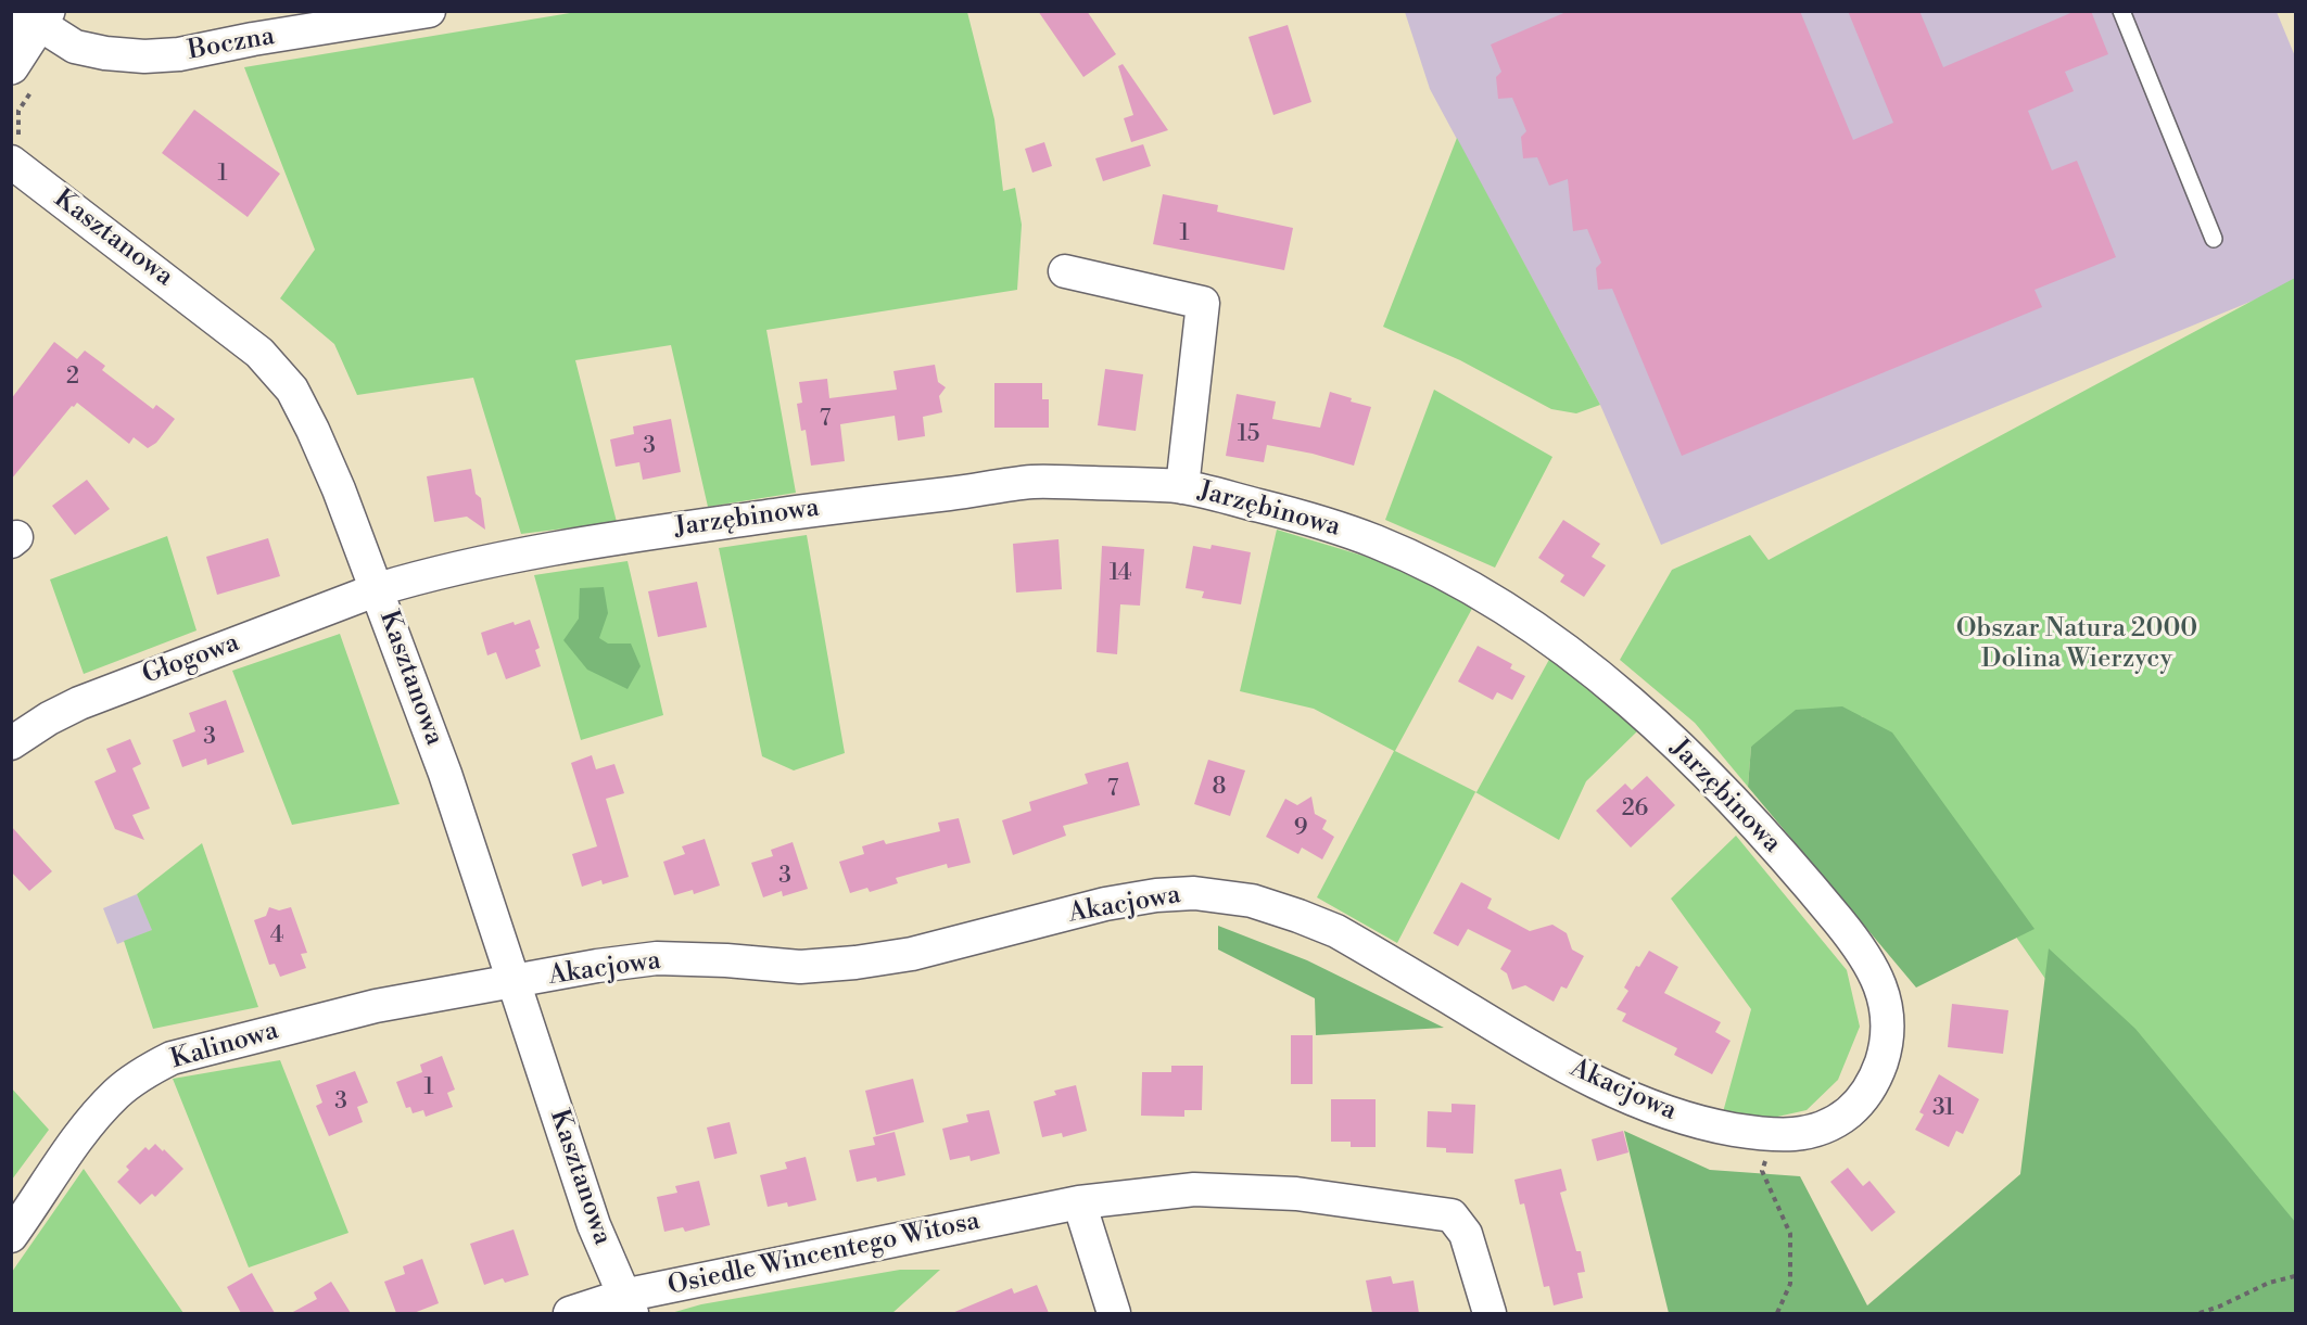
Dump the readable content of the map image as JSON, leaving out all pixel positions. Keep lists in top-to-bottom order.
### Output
{
  "streets": {
    "street": [
      "Boczna",
      "Kasztanowa",
      "Jarzębinowa",
      "Głogowa",
      "Akacjowa",
      "Kalinowa",
      "Osiedle Wincentego Witosa"
    ]
  },
  "crossings": [
    ["Kasztanowa", "Jarzębinowa"],
    ["Kasztanowa", "Głogowa"],
    ["Kasztanowa", "Akacjowa"],
    ["Kasztanowa", "Kalinowa"],
    ["Kasztanowa", "Osiedle Wincentego Witosa"],
    ["Jarzębinowa", "Głogowa"],
    ["Jarzębinowa", "Akacjowa"],
    ["Akacjowa", "Kalinowa"]
  ],
  "parks": ["Obszar Natura 2000 Dolina Wierzycy"],
  "house_numbers": [
    "1",
    "1",
    "2",
    "7",
    "15",
    "3",
    "14",
    "3",
    "8",
    "7",
    "26",
    "9",
    "3",
    "4",
    "1",
    "3",
    "31"
  ]
}
